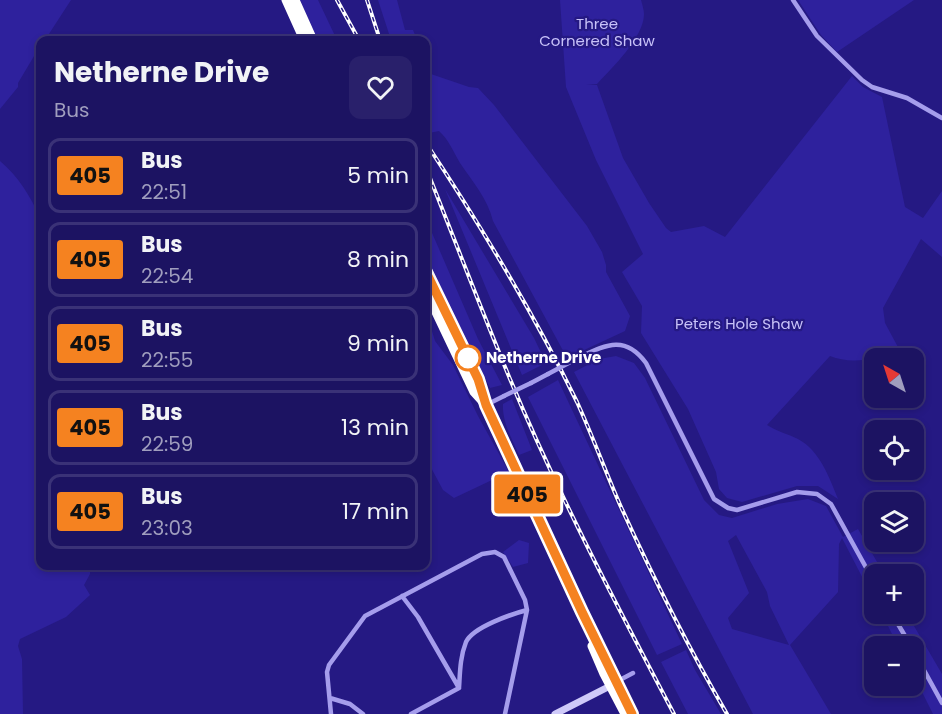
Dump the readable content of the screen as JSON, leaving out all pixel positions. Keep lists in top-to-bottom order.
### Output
{
  "parks": ["Three Cornered Shaw", "Peters Hole Shaw"],
  "places": ["Netherne Drive"],
  "lines": ["bus line 405"],
  "north": "top left",
  "page": {
    "on_map": "405",
    "heading": ["Netherne Drive", "Bus"],
    "list": [
      {
        "mark": "405",
        "name": "Bus",
        "note": "22:51",
        "value": "5 min"
      },
      {
        "mark": "405",
        "name": "Bus",
        "note": "22:54",
        "value": "8 min"
      },
      {
        "mark": "405",
        "name": "Bus",
        "note": "22:55",
        "value": "9 min"
      },
      {
        "mark": "405",
        "name": "Bus",
        "note": "22:59",
        "value": "13 min"
      },
      {
        "mark": "405",
        "name": "Bus",
        "note": "23:03",
        "value": "17 min"
      }
    ],
    "map_buttons": ["+", "−"]
  }
}
